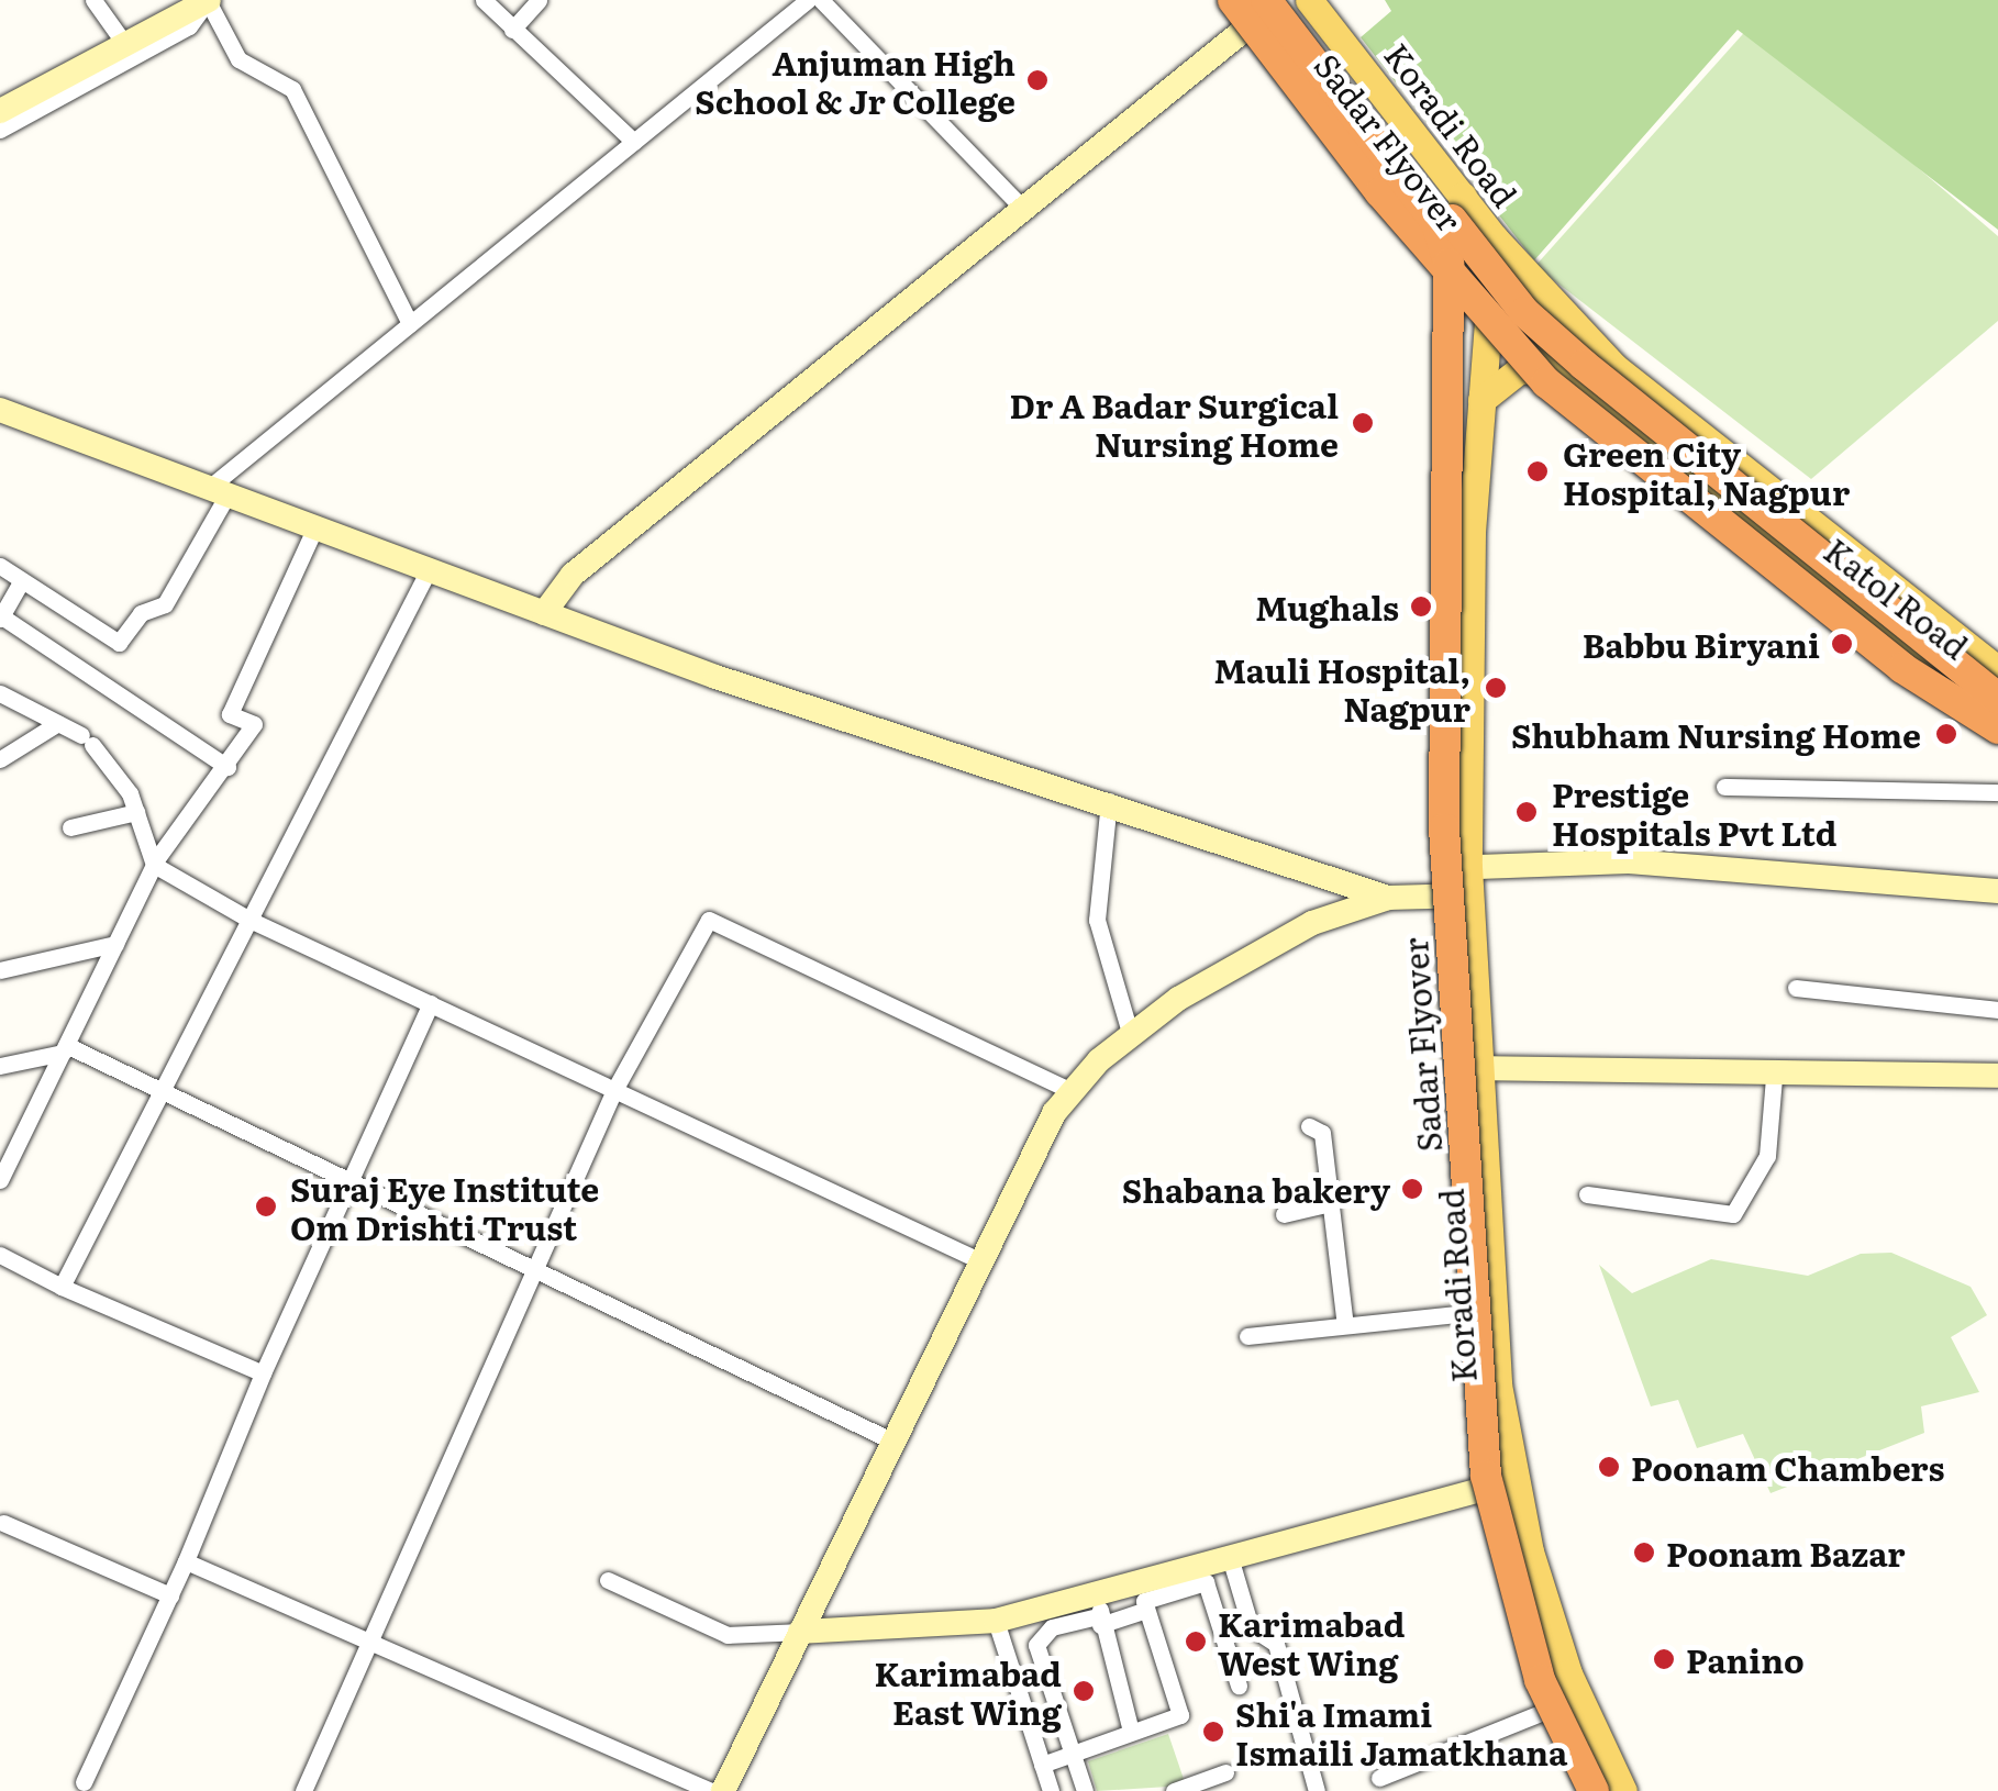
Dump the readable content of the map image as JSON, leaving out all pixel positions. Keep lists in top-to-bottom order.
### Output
{
  "streets": {
    "highway": ["Sadar Flyover"],
    "main road": ["Koradi Road", "Katol Road"]
  },
  "crossings": [
    ["Koradi Road", "Sadar Flyover"],
    ["Koradi Road", "Katol Road"],
    ["Sadar Flyover", "Katol Road"]
  ],
  "places": [
    "Anjuman High School & Jr College",
    "Dr A Badar Surgical Nursing Home",
    "Green City Hospital, Nagpur",
    "Mughals",
    "Babbu Biryani",
    "Mauli Hospital, Nagpur",
    "Shubham Nursing Home",
    "Prestige Hospitals Pvt Ltd",
    "Shabana bakery",
    "Suraj Eye Institute Om Drishti Trust",
    "Poonam Chambers",
    "Poonam Bazar",
    "Karimabad West Wing",
    "Panino",
    "Karimabad East Wing",
    "Shi'a Imami Ismaili Jamatkhana"
  ]
}
